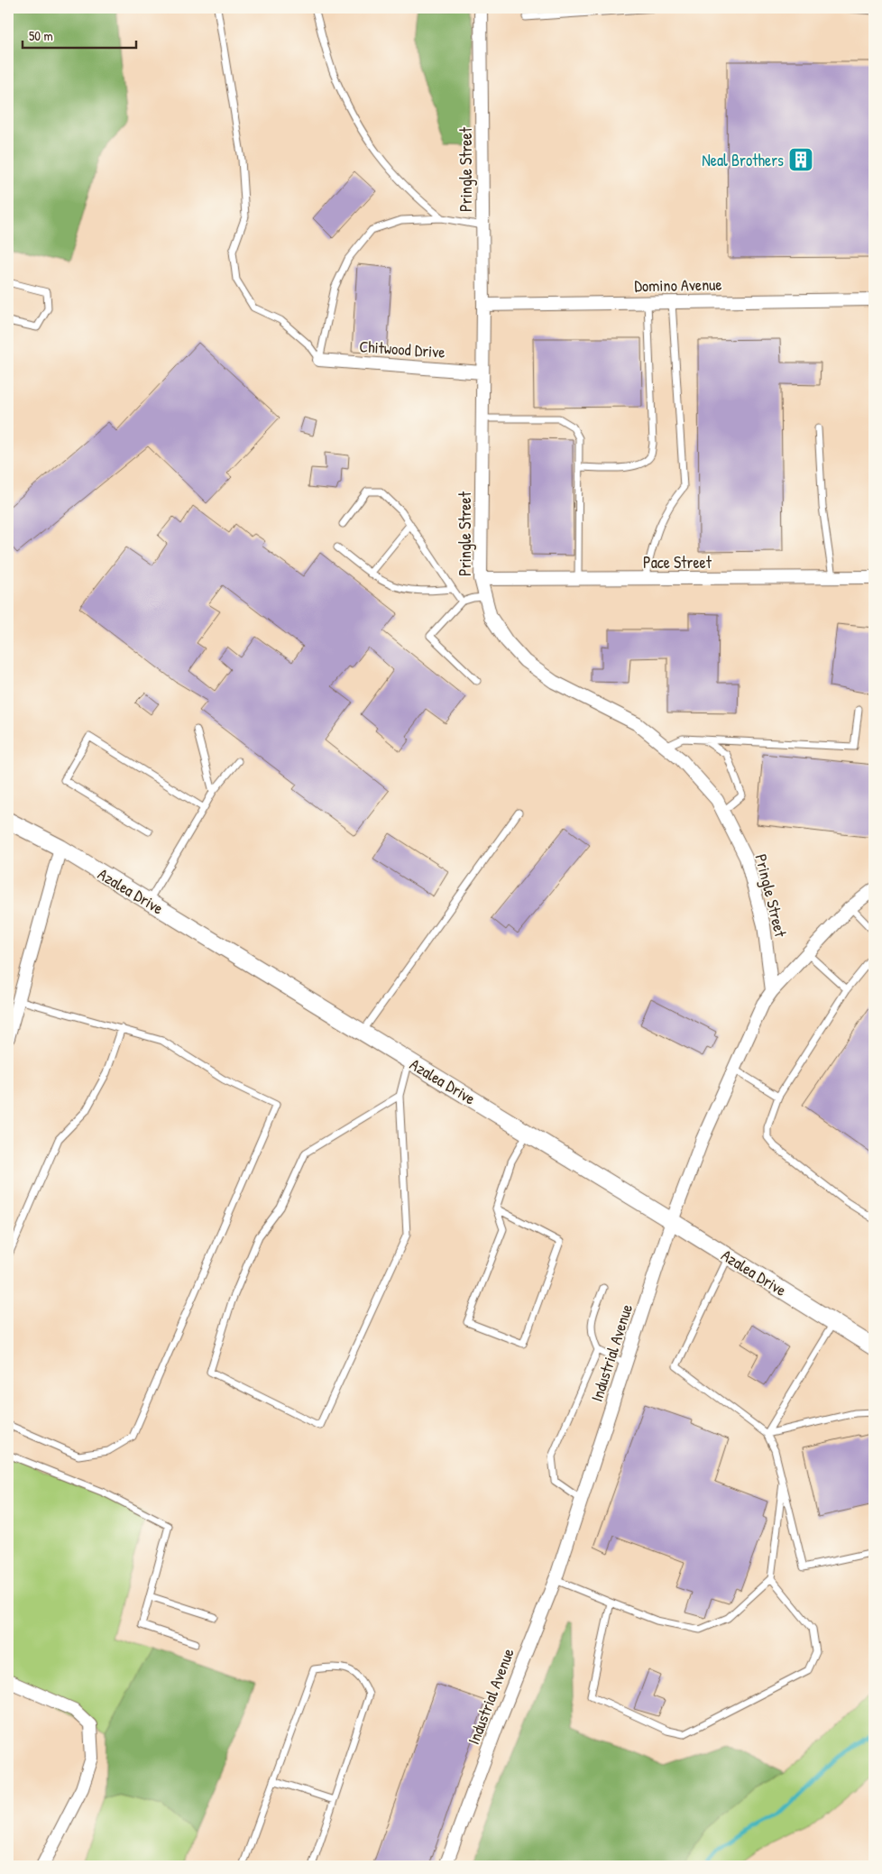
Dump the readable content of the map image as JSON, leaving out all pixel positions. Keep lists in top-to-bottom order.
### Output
{
  "streets": {
    "street": [
      "Pringle Street",
      "Domino Avenue",
      "Chitwood Drive",
      "Pace Street",
      "Azalea Drive",
      "Industrial Avenue"
    ]
  },
  "crossings": [
    ["Pringle Street", "Domino Avenue"],
    ["Pringle Street", "Chitwood Drive"],
    ["Pringle Street", "Pace Street"],
    ["Pringle Street", "Industrial Avenue"],
    ["Azalea Drive", "Industrial Avenue"]
  ],
  "places": {
    "building": ["Neal Brothers"]
  },
  "scale_bar": "50 m"
}
